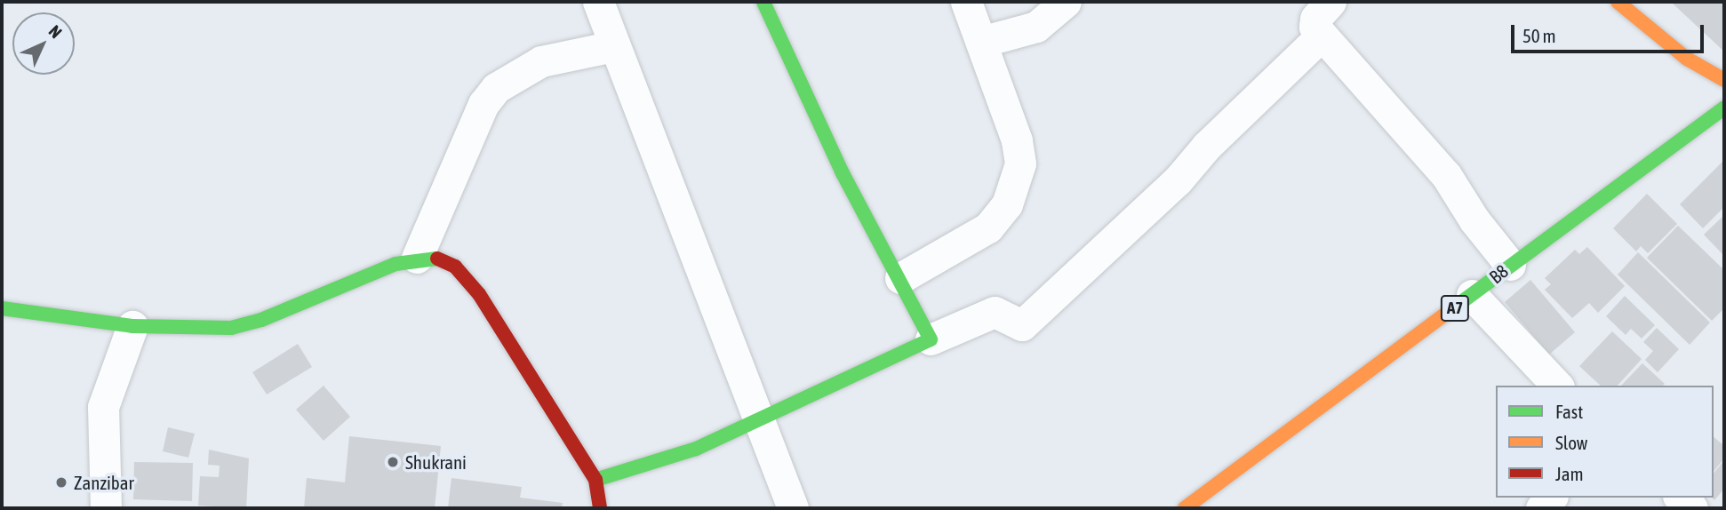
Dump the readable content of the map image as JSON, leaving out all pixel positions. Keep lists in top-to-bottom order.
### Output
{
  "streets": {
    "main road": ["B8", "A7"]
  },
  "places": ["Shukrani", "Zanzibar"],
  "legend": ["Fast", "Slow", "Jam"],
  "scale_bar": "50 m",
  "north": "top right"
}
